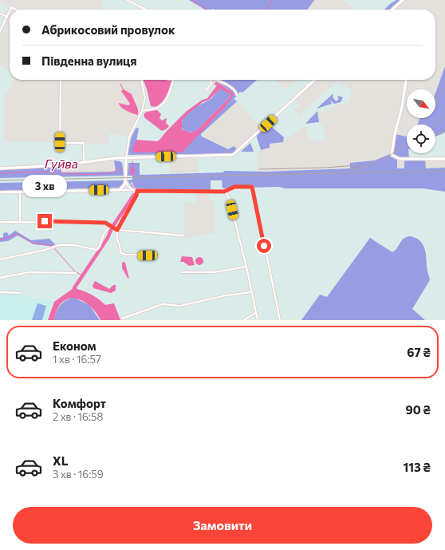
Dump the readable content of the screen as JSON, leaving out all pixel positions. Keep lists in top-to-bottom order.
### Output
{
  "water": ["Гуйва"],
  "north": "bottom right",
  "page": {
    "banner": ["Абрикосовий провулок", "Південна вулиця"],
    "bubble": "3 хв",
    "list": [
      {
        "name": "Економ",
        "note": "1 хв · 16:57",
        "value": "67 ₴"
      },
      {
        "name": "Комфорт",
        "note": "2 хв · 16:58",
        "value": "90 ₴"
      },
      {
        "name": "XL",
        "note": "3 хв · 16:59",
        "value": "113 ₴"
      }
    ],
    "buttons": "Замовити"
  }
}
